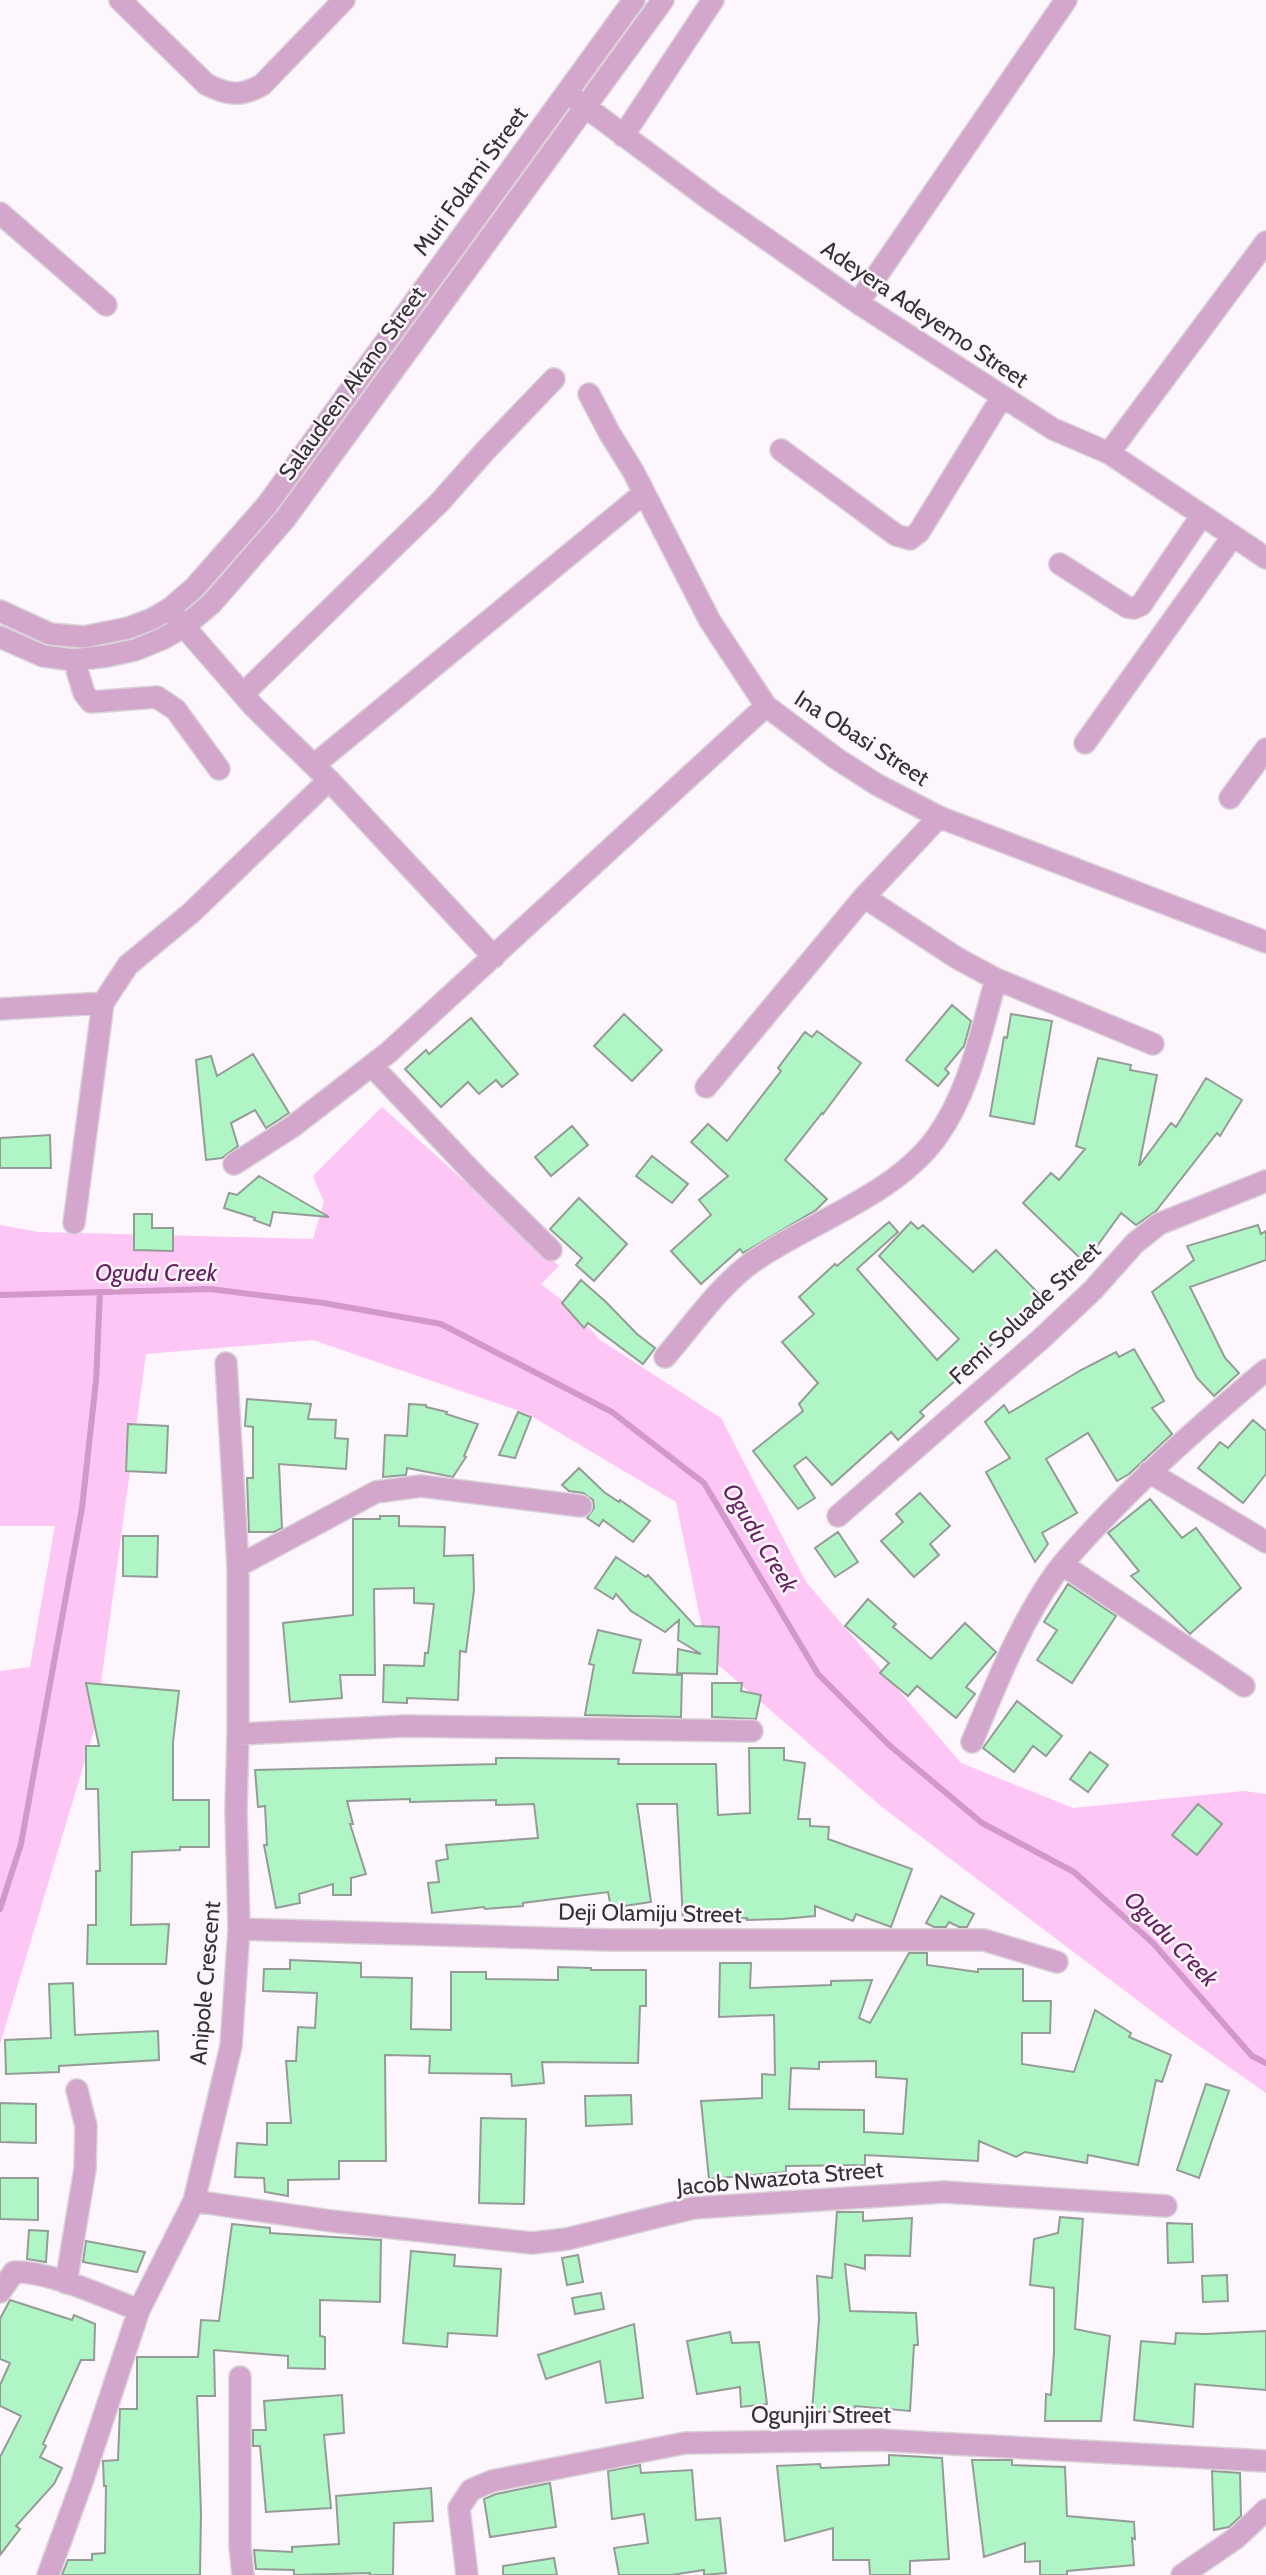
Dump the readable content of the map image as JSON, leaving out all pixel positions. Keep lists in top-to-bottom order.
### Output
{
  "streets": {
    "street": [
      "Muri Folami Street",
      "Adeyera Adeyemo Street",
      "Salaudeen Akano Street",
      "Ina Obasi Street",
      "Femi Soluade Street",
      "Deji Olamiju Street",
      "Anipole Crescent",
      "Jacob Nwazota Street",
      "Ogunjiri Street"
    ]
  },
  "crossings": [
    ["Muri Folami Street", "Adeyera Adeyemo Street"],
    ["Adeyera Adeyemo Street", "Salaudeen Akano Street"],
    ["Deji Olamiju Street", "Anipole Crescent"],
    ["Anipole Crescent", "Jacob Nwazota Street"]
  ],
  "water": ["Ogudu Creek"]
}
